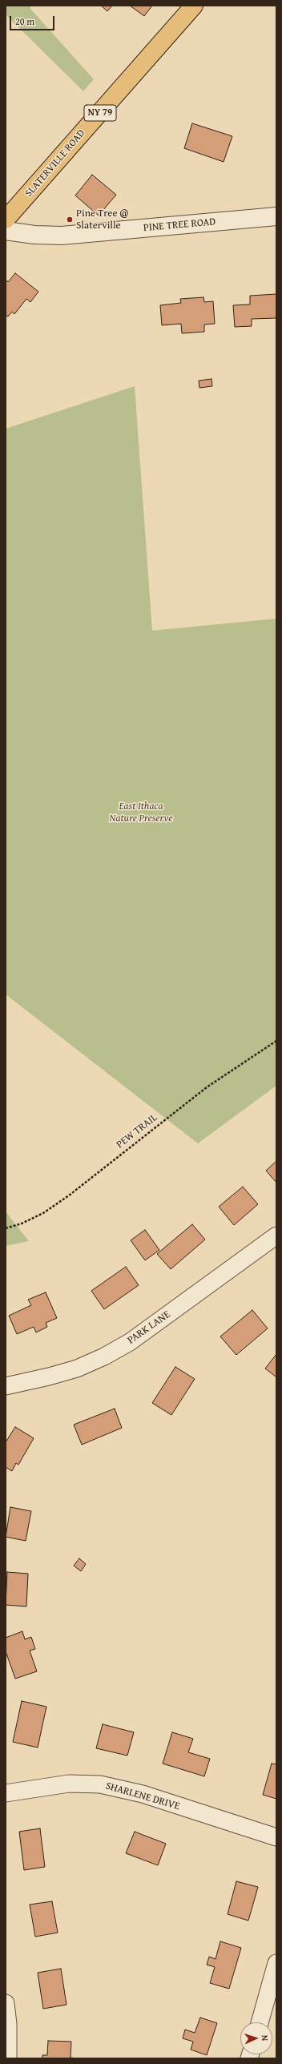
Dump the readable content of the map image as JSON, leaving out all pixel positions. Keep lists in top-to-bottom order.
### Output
{
  "streets": {
    "highway": ["NY 79", "SLATERVILLE ROAD"],
    "street": ["PINE TREE ROAD", "PARK LANE", "SHARLENE DRIVE"],
    "path": ["PEW TRAIL"]
  },
  "parks": ["East Ithaca Nature Preserve"],
  "places": ["Pine Tree @ Slaterville"],
  "scale_bar": "20 m",
  "north": "right"
}
